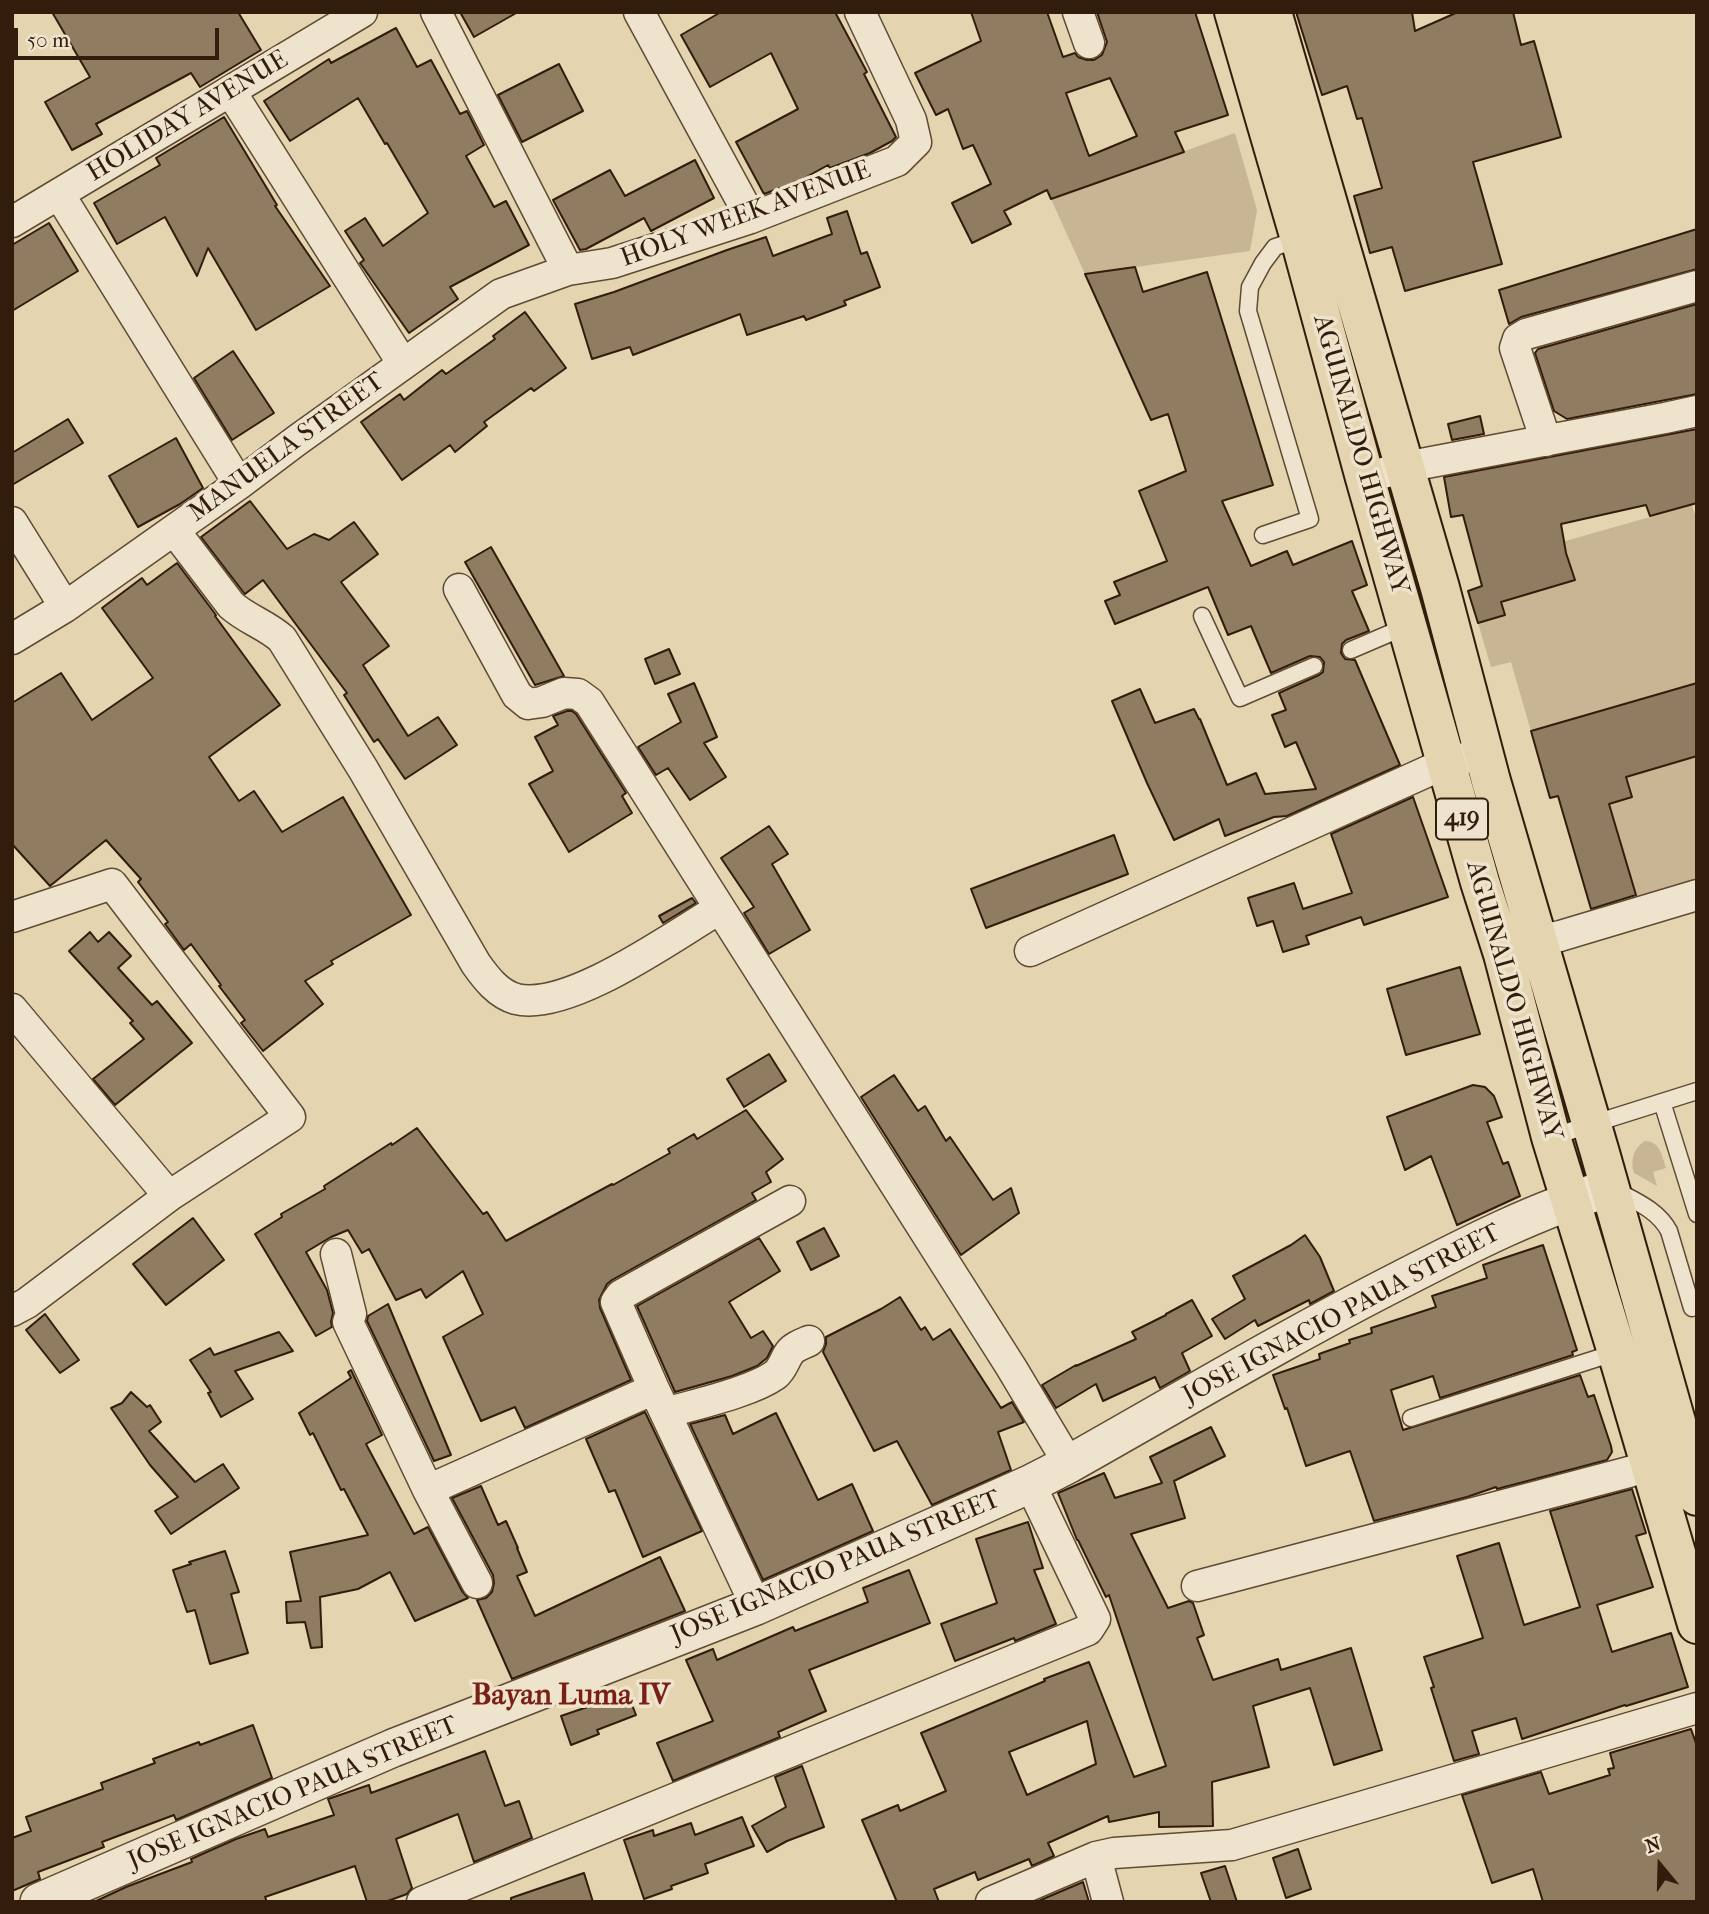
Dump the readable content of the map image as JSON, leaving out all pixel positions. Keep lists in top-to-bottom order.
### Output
{
  "streets": {
    "highway": ["AGUINALDO HIGHWAY", "419"],
    "street": [
      "HOLIDAY AVENUE",
      "HOLY WEEK AVENUE",
      "MANUELA STREET",
      "JOSE IGNACIO PAUA STREET"
    ]
  },
  "crossings": [
    ["HOLY WEEK AVENUE", "MANUELA STREET"],
    ["AGUINALDO HIGHWAY", "JOSE IGNACIO PAUA STREET"]
  ],
  "districts": ["Bayan Luma IV"],
  "scale_bar": "50 m",
  "north": "top"
}
